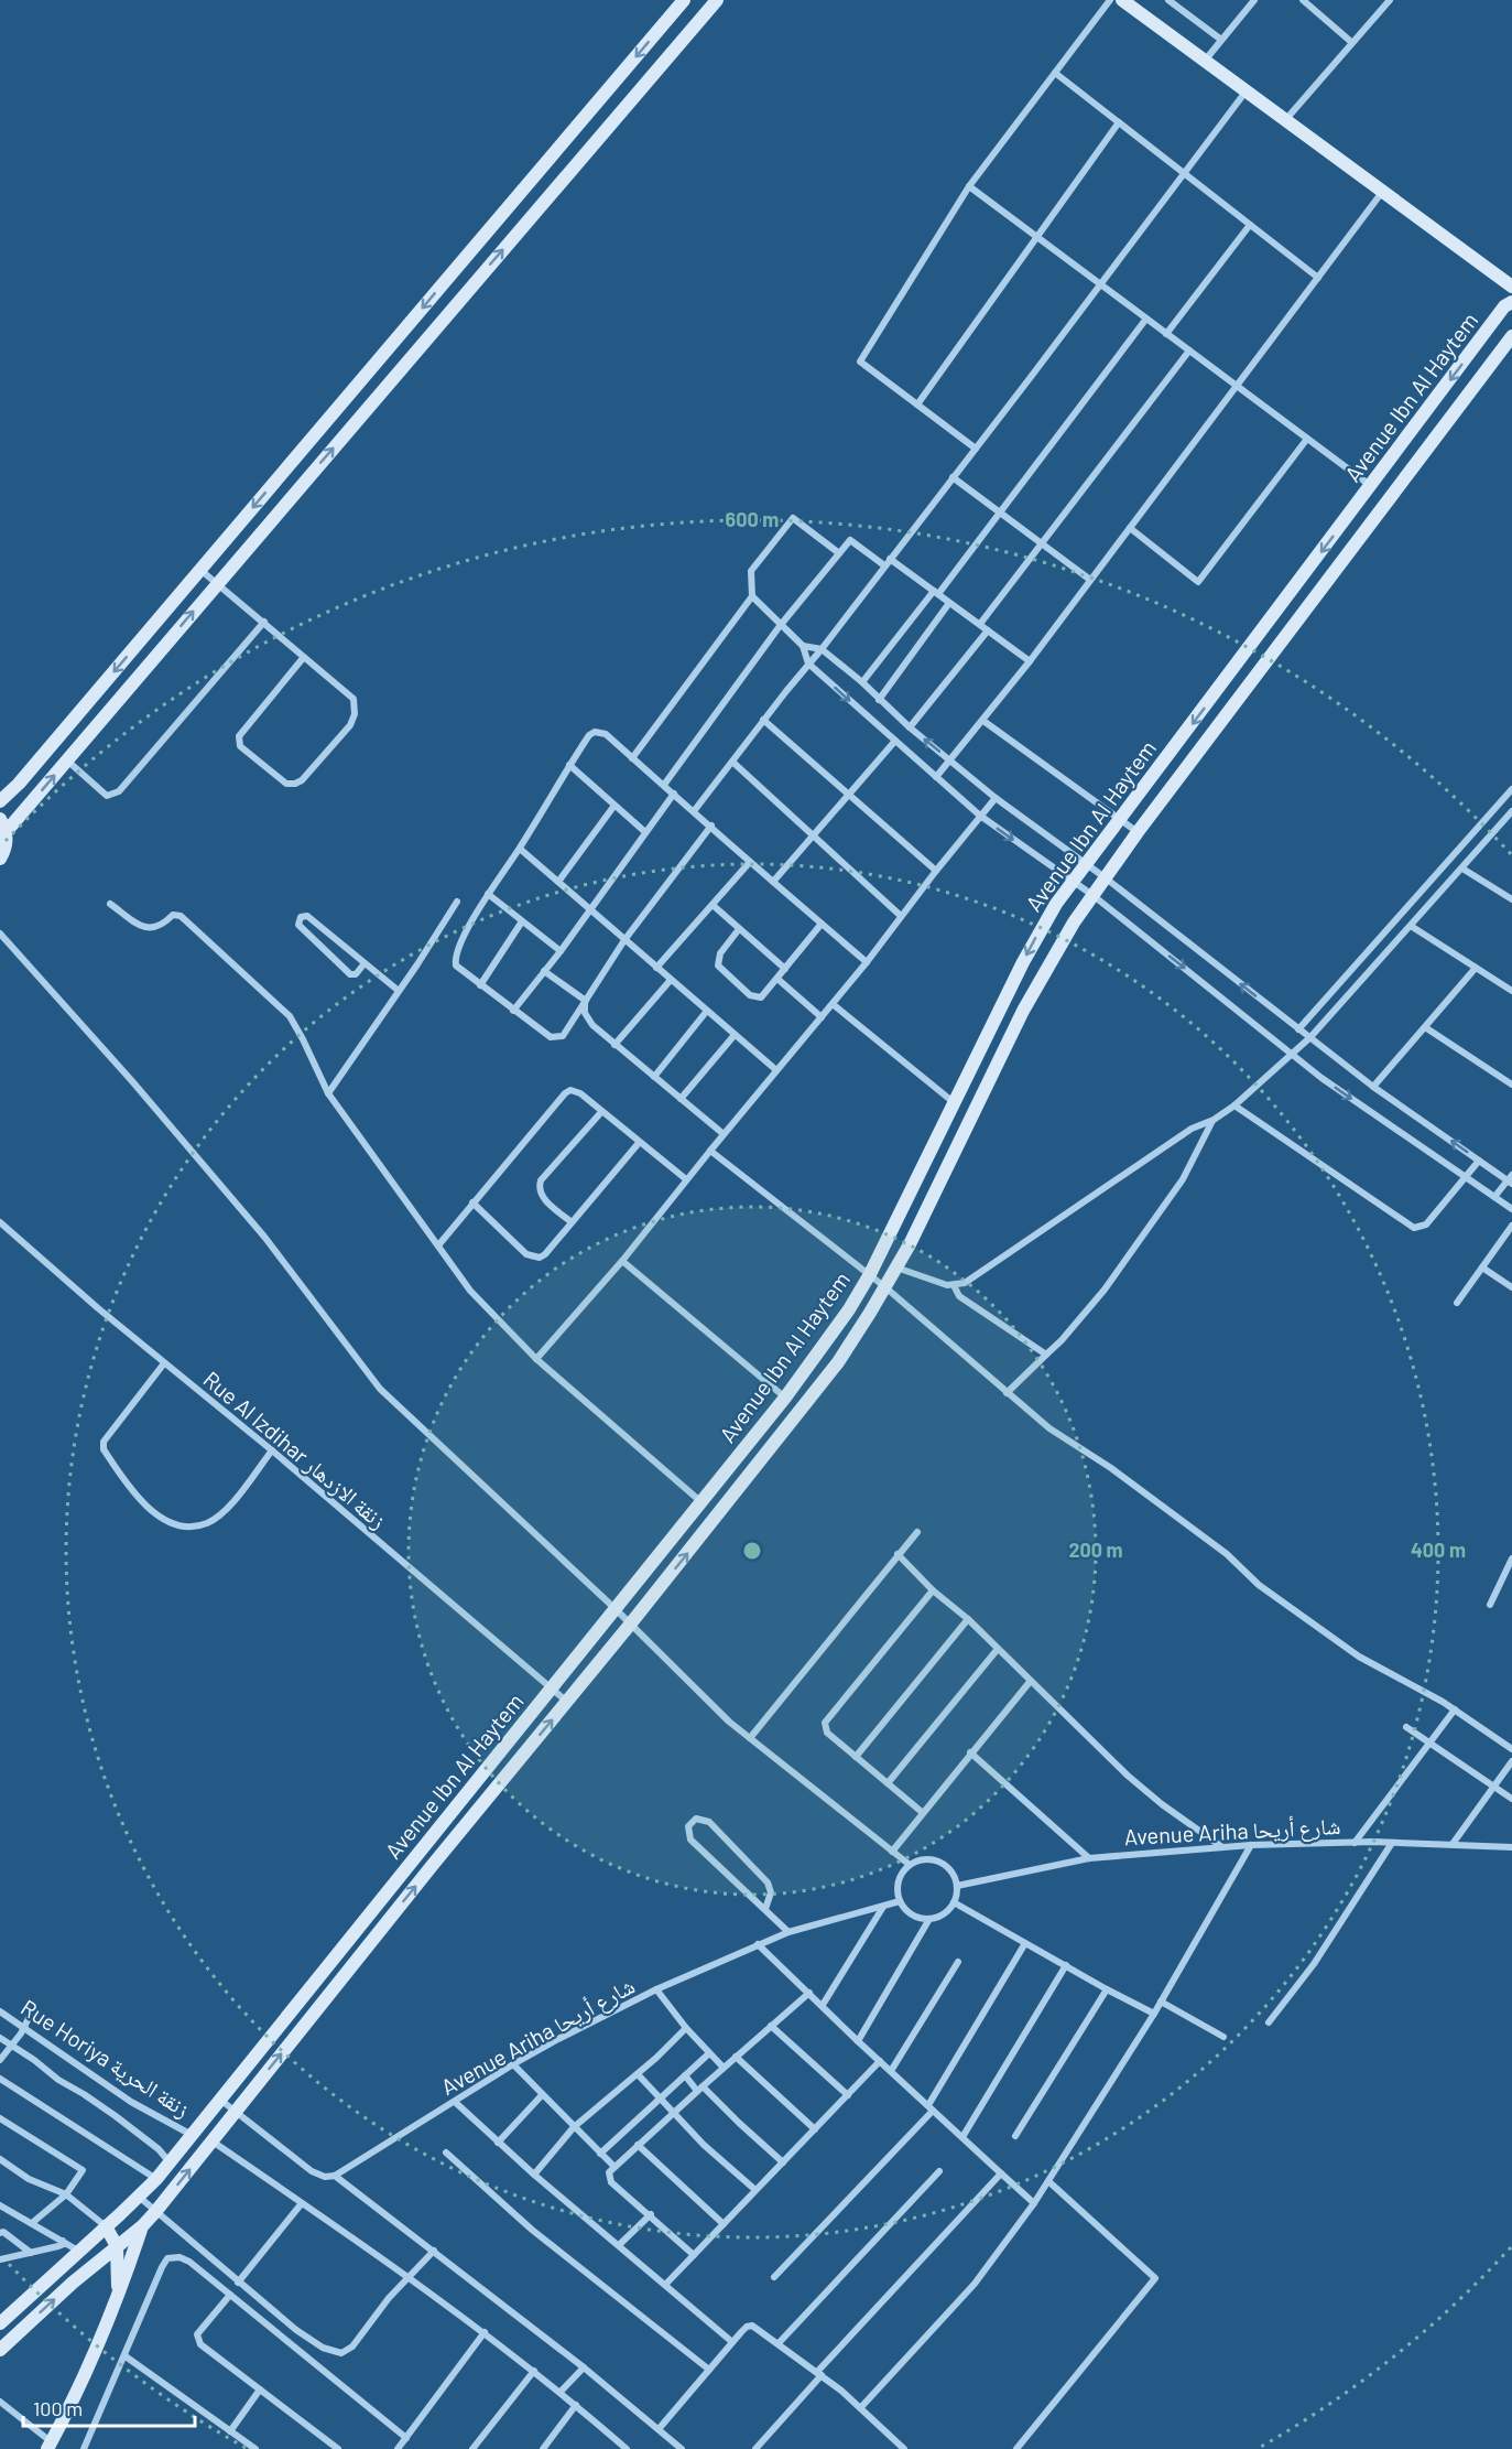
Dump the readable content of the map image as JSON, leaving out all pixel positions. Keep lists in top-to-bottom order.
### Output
{
  "streets": {
    "street": [
      "Avenue Ibn Al Haytem",
      "Rue Al Izdihar زنقة الازدهار",
      "Avenue Ariha شارع أريحا",
      "Rue Horiya زنقة الحرية"
    ]
  },
  "crossings": [
    ["Avenue Ibn Al Haytem", "Rue Al Izdihar زنقة الازدهار"],
    ["Avenue Ibn Al Haytem", "Rue Horiya زنقة الحرية"]
  ],
  "scale_bar": "100 m",
  "rings": ["600 m", "200 m", "400 m"]
}
